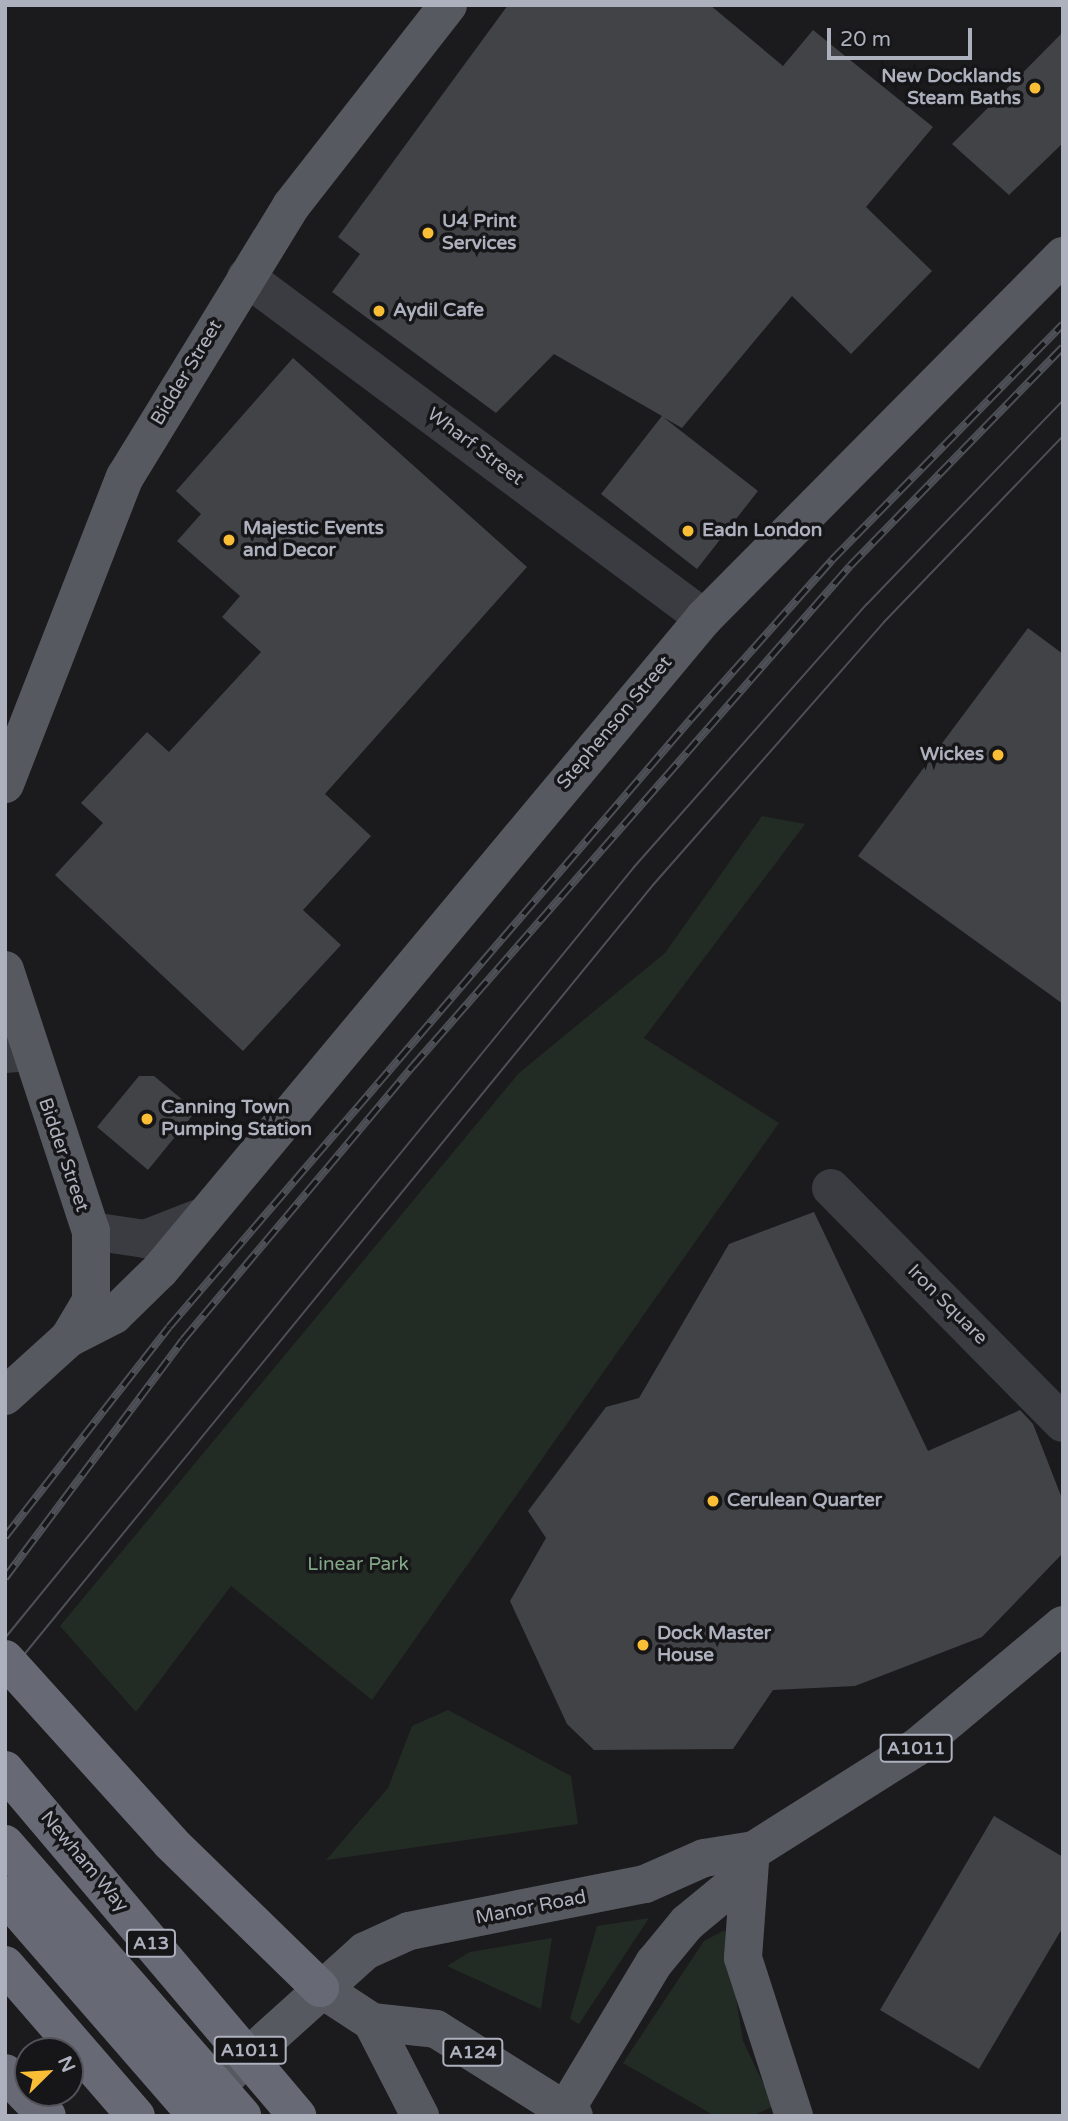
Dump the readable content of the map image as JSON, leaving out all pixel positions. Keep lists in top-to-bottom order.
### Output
{
  "streets": {
    "highway": ["Newham Way", "A13"],
    "main road": [
      "Bidder Street",
      "Stephenson Street",
      "A1011",
      "Manor Road",
      "A124"
    ],
    "street": ["Wharf Street", "Iron Square"]
  },
  "crossings": [
    ["Bidder Street", "Wharf Street"],
    ["Bidder Street", "Stephenson Street"],
    ["Wharf Street", "Stephenson Street"],
    ["A1011", "Manor Road"],
    ["Manor Road", "A124"]
  ],
  "parks": ["Linear Park"],
  "places": [
    "New Docklands Steam Baths",
    "U4 Print Services",
    "Aydil Cafe",
    "Eadn London",
    "Majestic Events and Decor",
    "Wickes",
    "Canning Town Pumping Station",
    "Cerulean Quarter",
    "Dock Master House"
  ],
  "scale_bar": "20 m",
  "north": "top right"
}
